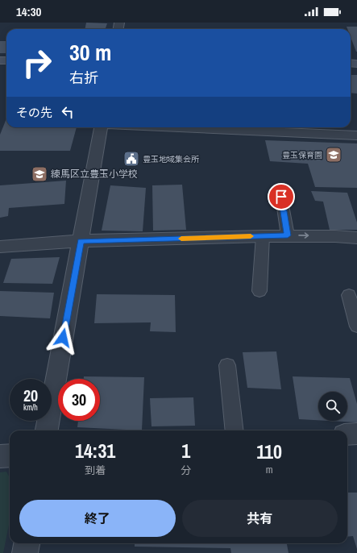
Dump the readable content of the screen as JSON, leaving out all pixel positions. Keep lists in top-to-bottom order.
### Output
{
  "places": {
    "school or university": ["豊玉保育園", "練馬区立豊玉小学校"],
    "public building": ["豊玉地域集会所"]
  },
  "page": {
    "status": "14:30",
    "turn": ["30 m", "右折"],
    "then": "その先",
    "speed": "20 km/h",
    "limit": "30",
    "eta": [
      "14:31",
      "到着",
      "1",
      "分",
      "110",
      "m"
    ],
    "buttons": ["終了", "共有"]
  }
}
